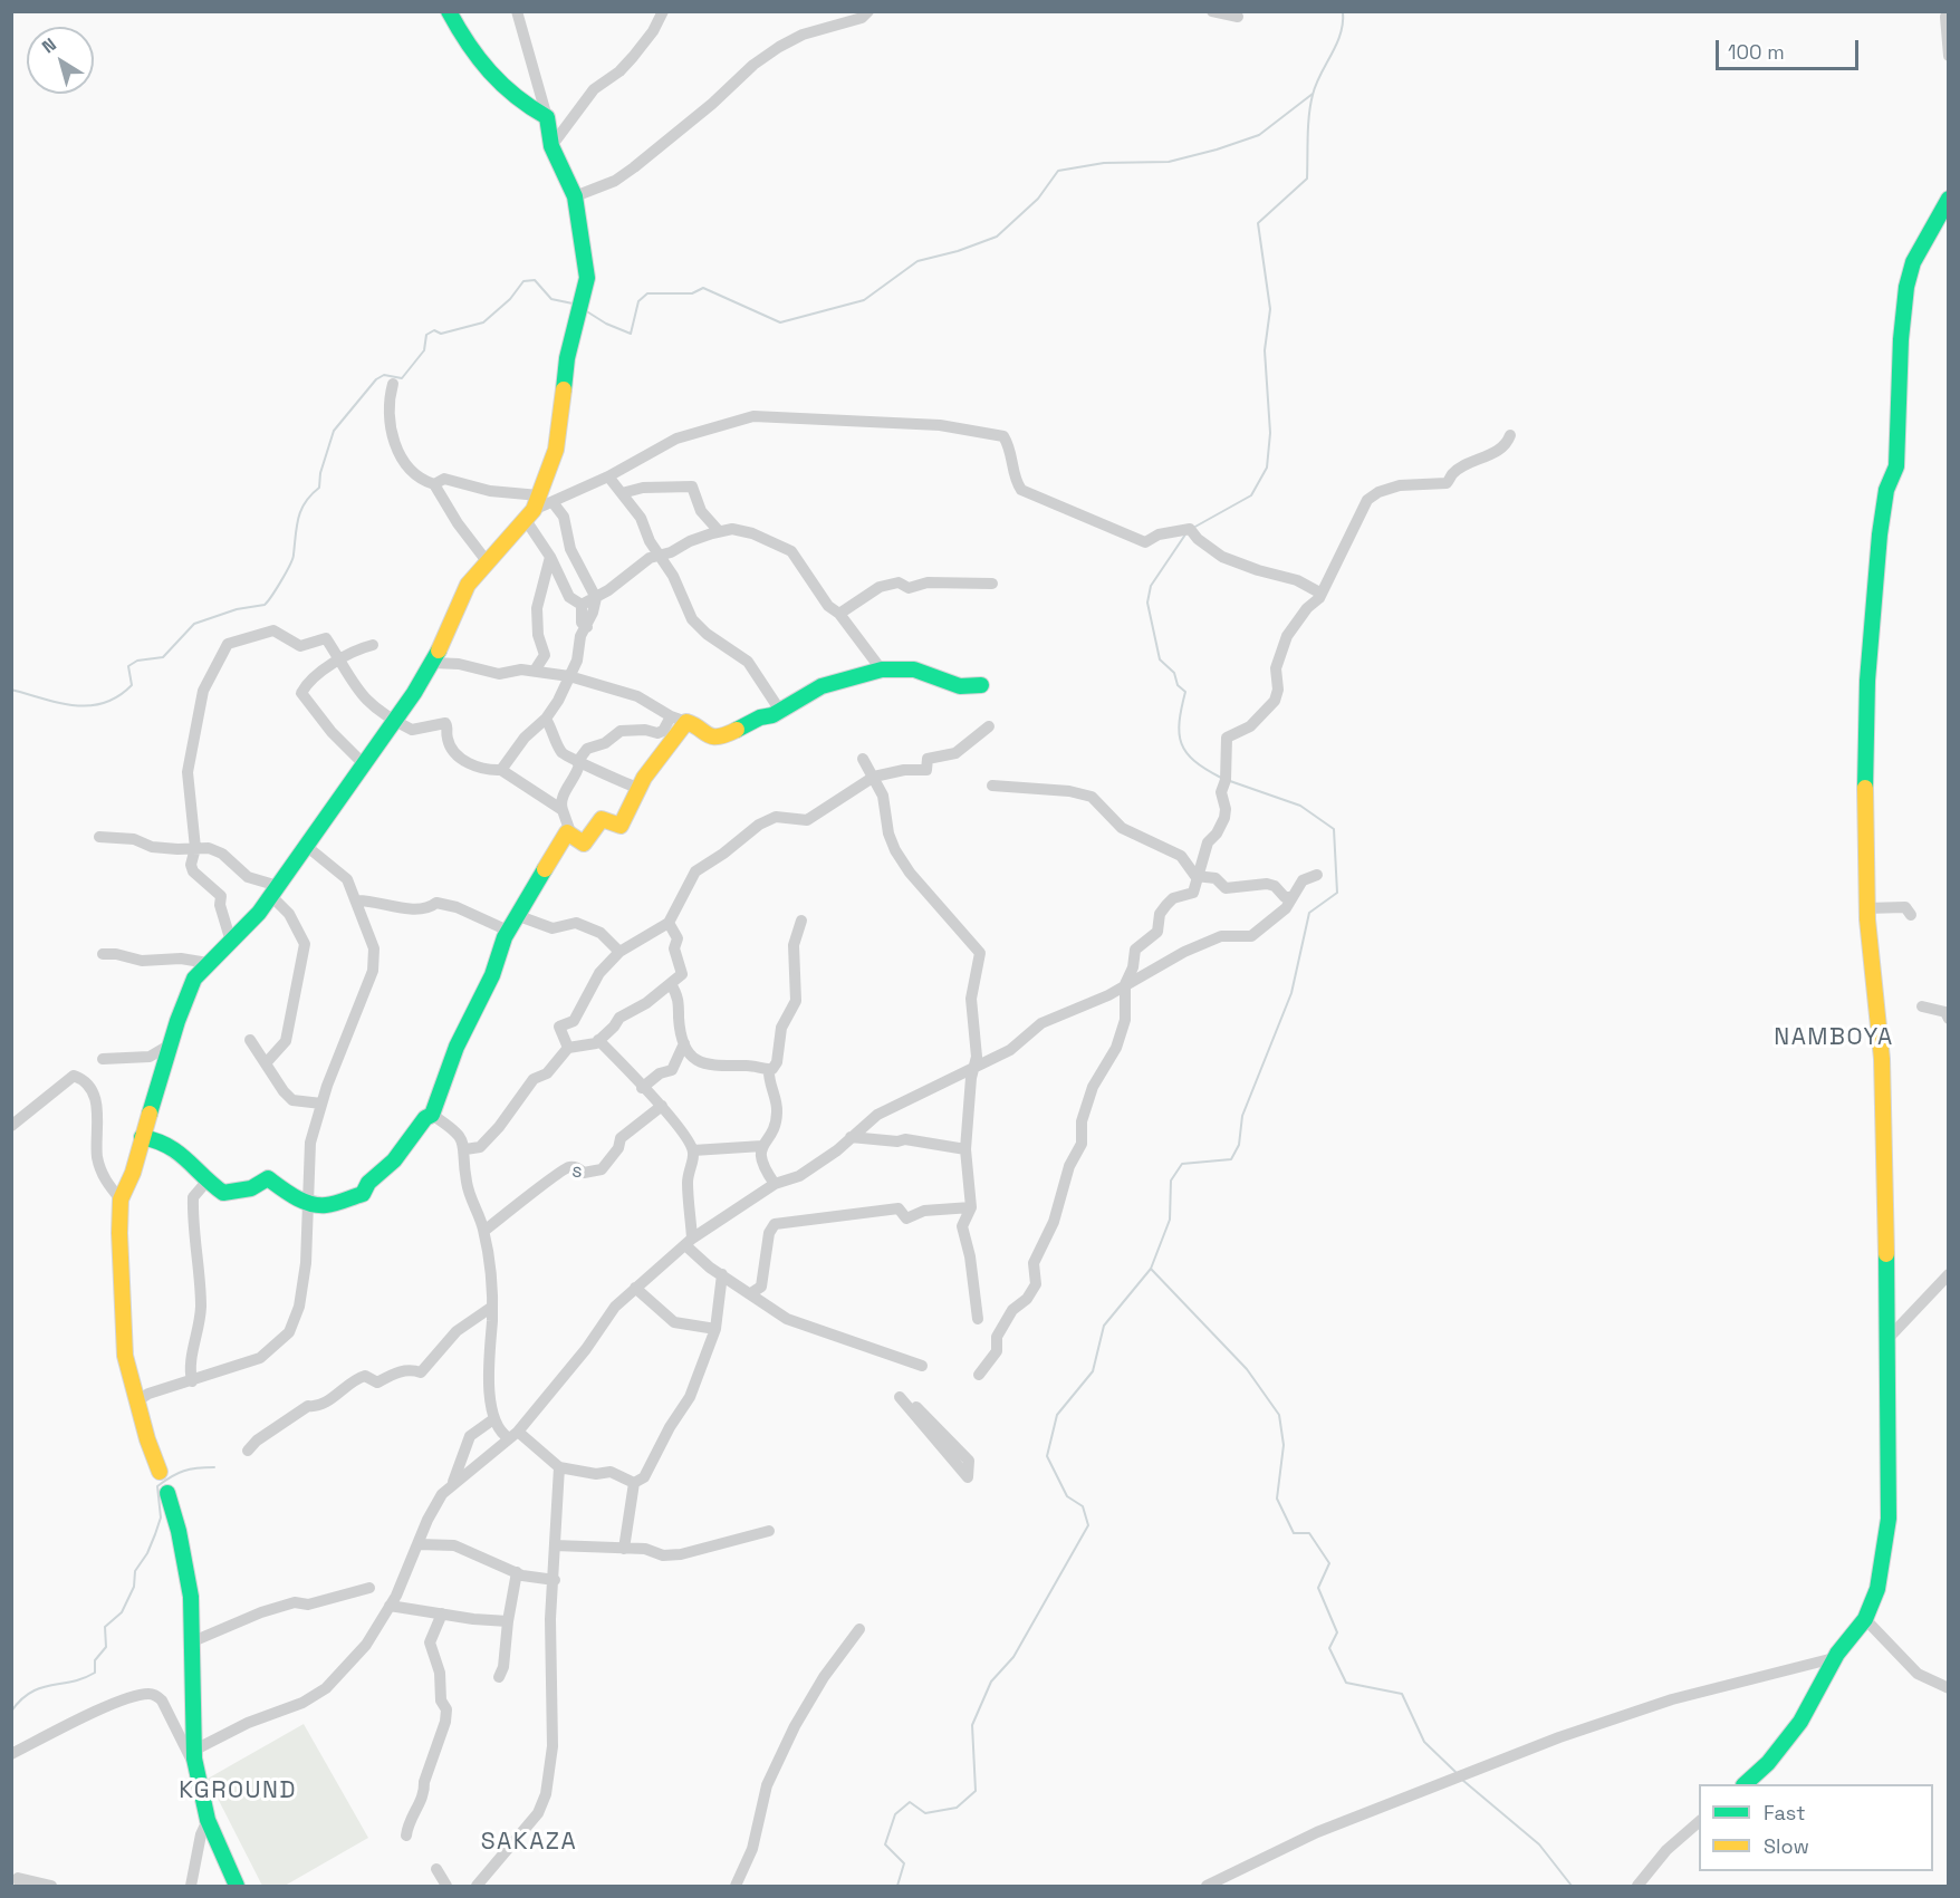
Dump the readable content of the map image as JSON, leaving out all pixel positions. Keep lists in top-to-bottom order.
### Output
{
  "streets": {
    "street": ["s"]
  },
  "districts": ["NAMBOYA", "KGROUND", "SAKAZA"],
  "legend": ["Fast", "Slow"],
  "scale_bar": "100 m",
  "north": "top left"
}
